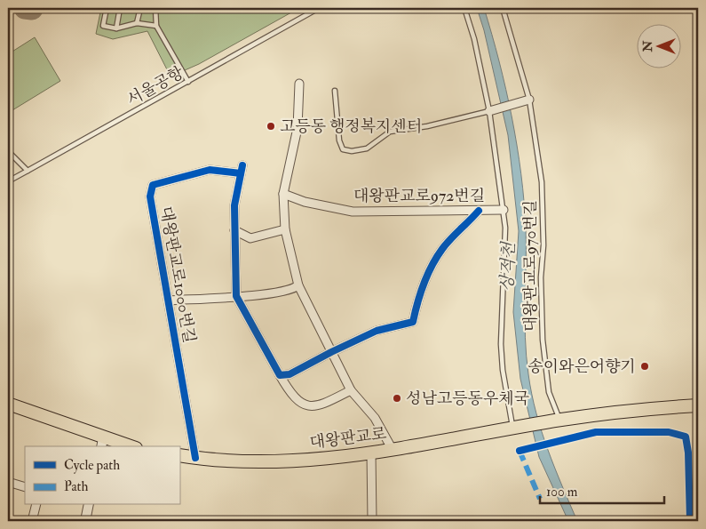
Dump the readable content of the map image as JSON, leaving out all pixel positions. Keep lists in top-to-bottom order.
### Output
{
  "streets": {
    "main road": ["대왕판교로"],
    "street": ["대왕판교로972번길", "대왕판교로1000번길"],
    "lane": ["서울공항", "대왕판교로970번길"]
  },
  "crossings": [
    ["대왕판교로972번길", "대왕판교로"],
    ["대왕판교로970번길", "대왕판교로"],
    ["대왕판교로1000번길", "대왕판교로"]
  ],
  "water": ["상적천"],
  "places": ["고등동 행정복지센터", "송이와은어향기", "성남고등동우체국"],
  "legend": ["Cycle path", "Path"],
  "scale_bar": "100 m",
  "north": "left"
}
